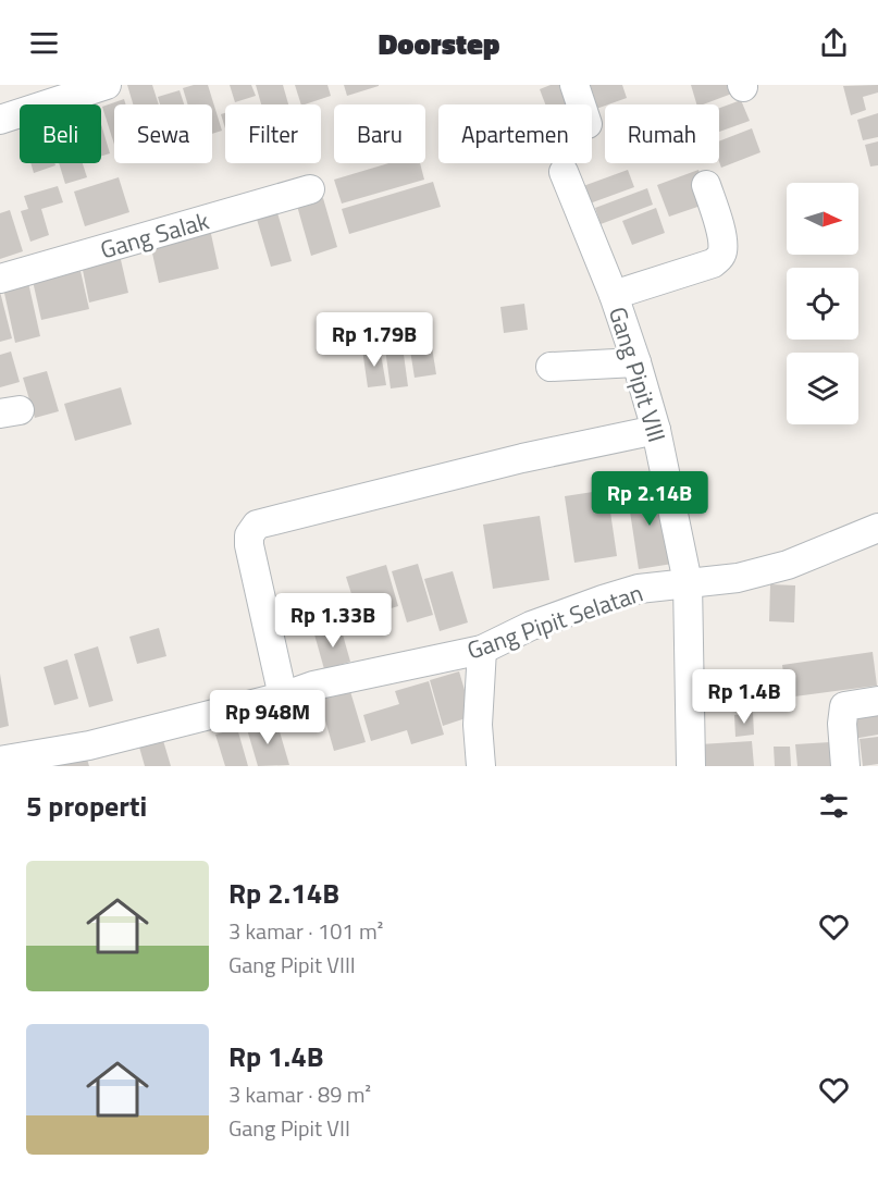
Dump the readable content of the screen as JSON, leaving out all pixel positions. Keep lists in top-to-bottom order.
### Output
{
  "streets": {
    "street": ["Gang Salak", "Gang Pipit VIII", "Gang Pipit Selatan"]
  },
  "crossings": [
    ["Gang Pipit VIII", "Gang Pipit Selatan"]
  ],
  "north": "right",
  "page": {
    "header": "Doorstep",
    "chip": [
      "Beli",
      "Sewa",
      "Filter",
      "Baru",
      "Apartemen",
      "Rumah"
    ],
    "price": [
      "Rp 1.79B",
      "Rp 2.14B",
      "Rp 1.33B",
      "Rp 1.4B",
      "Rp 948M"
    ],
    "heading": "5 properti",
    "list": [
      {
        "name": "Rp 2.14B",
        "note": "3 kamar · 101 m² · Gang Pipit VIII"
      },
      {
        "name": "Rp 1.4B",
        "note": "3 kamar · 89 m² · Gang Pipit VII"
      }
    ]
  }
}
